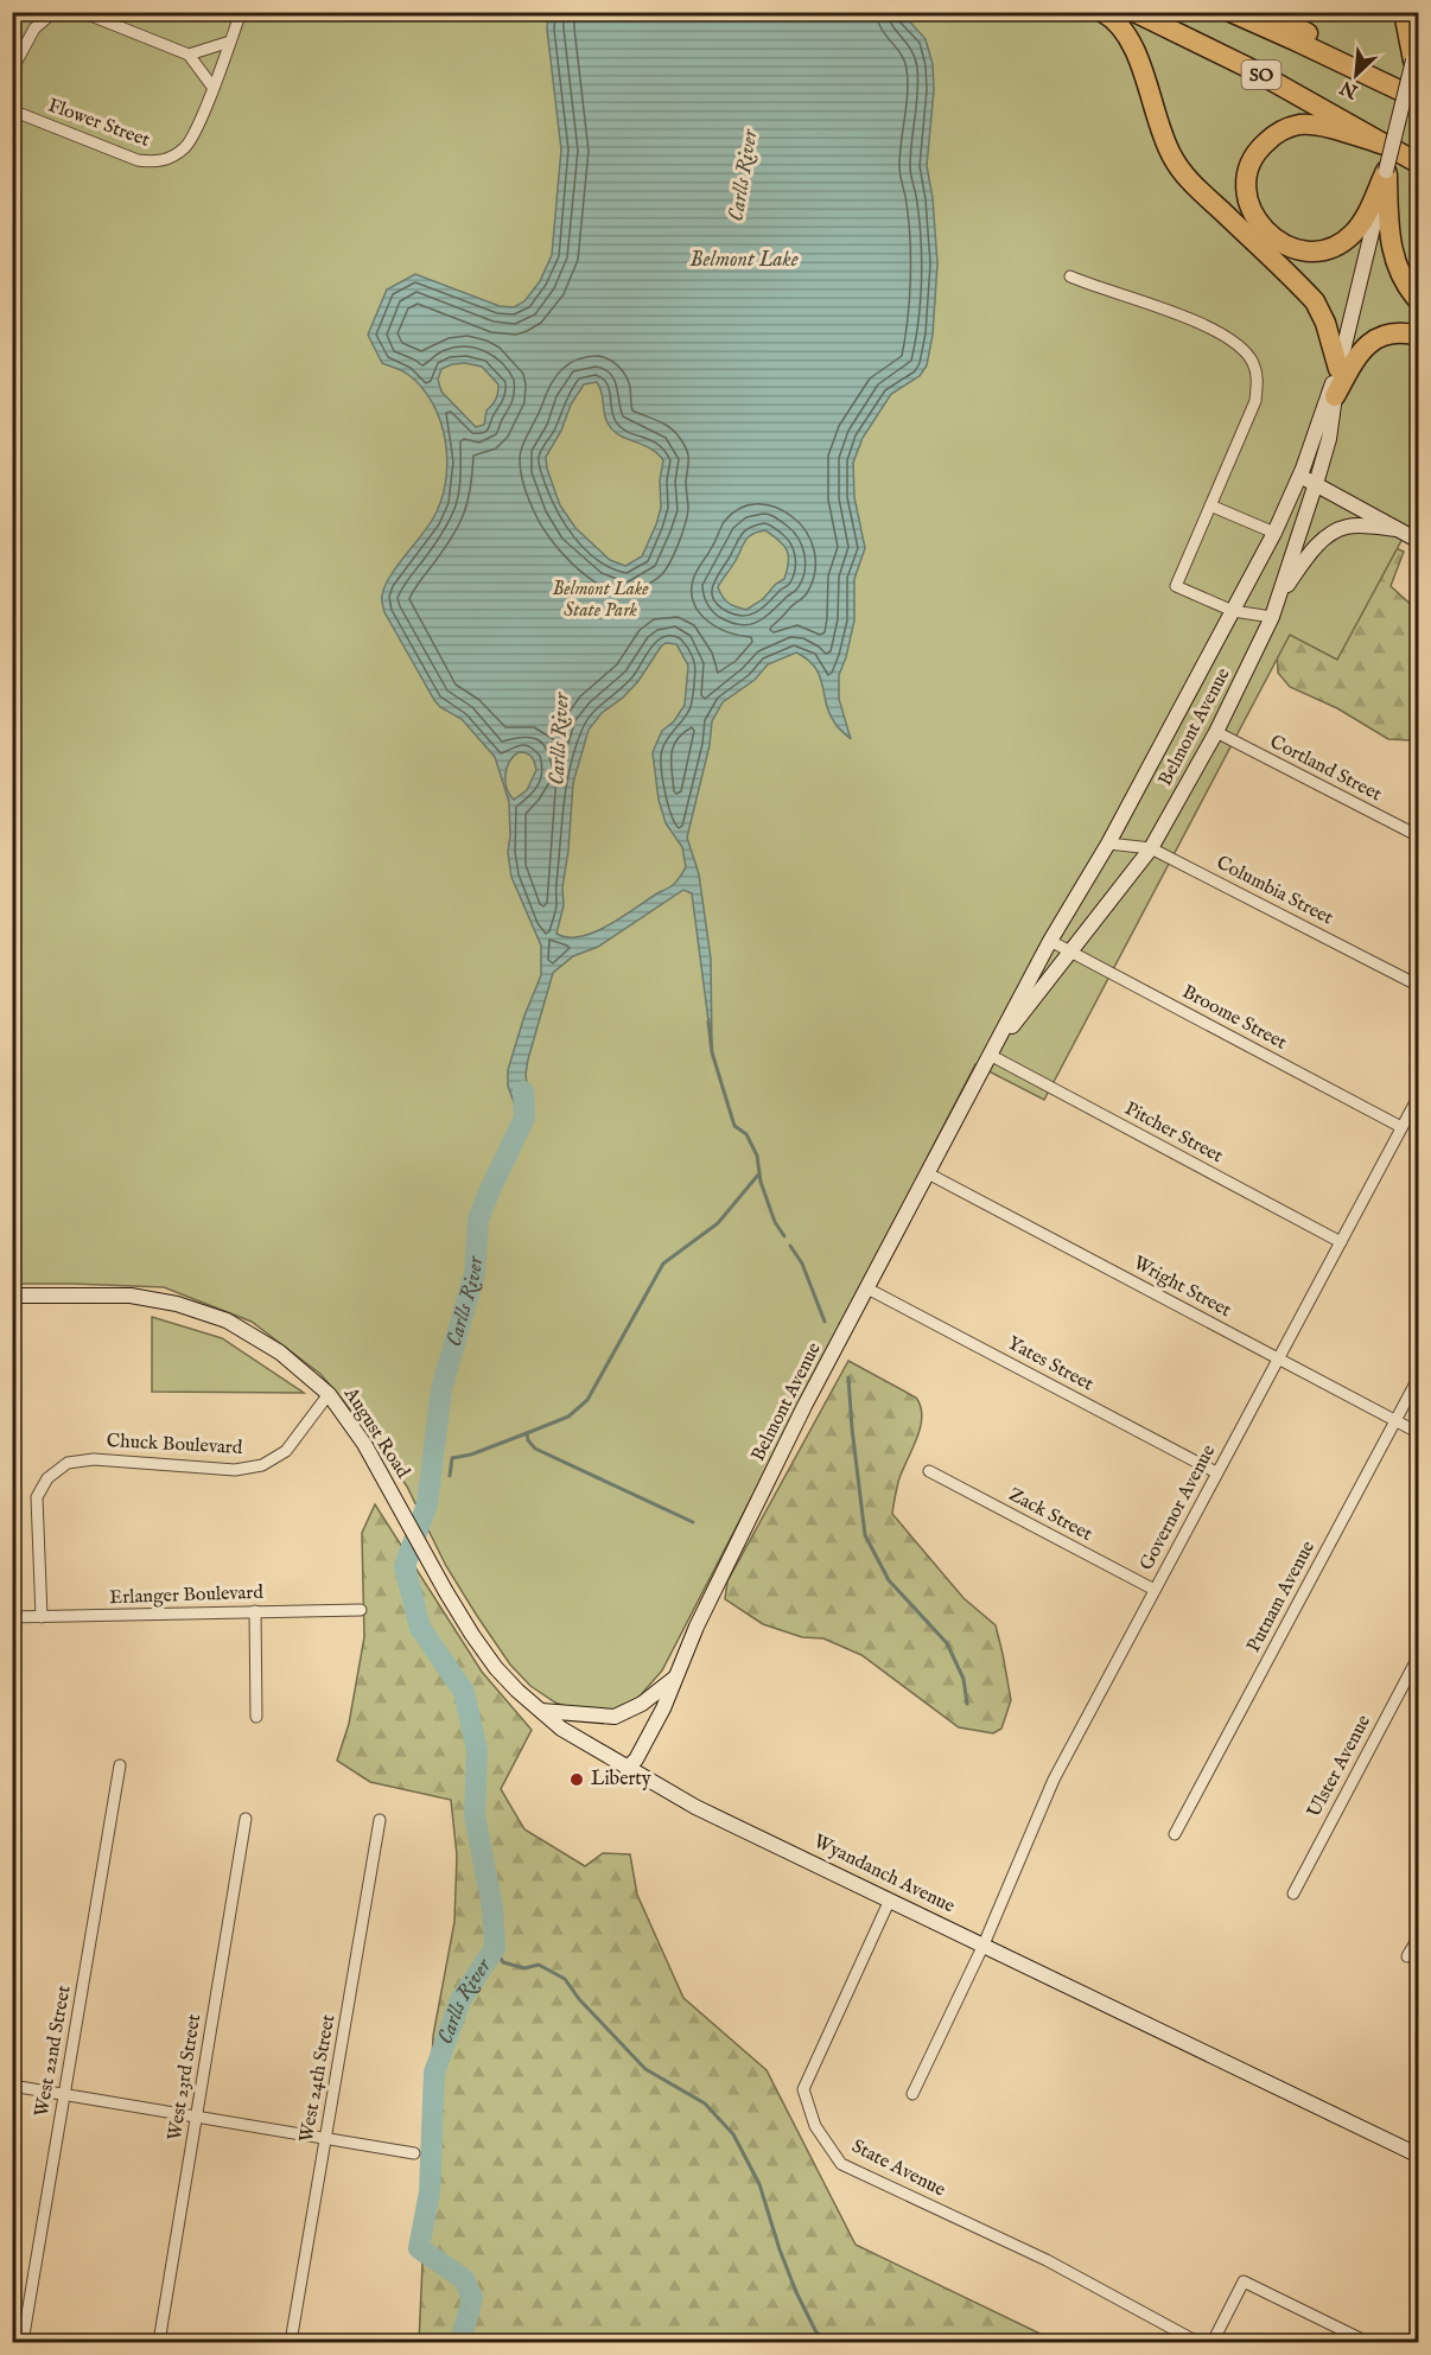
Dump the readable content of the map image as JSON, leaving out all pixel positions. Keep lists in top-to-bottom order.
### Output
{
  "streets": {
    "highway": ["SO"],
    "street": [
      "Flower Street",
      "Belmont Avenue",
      "Cortland Street",
      "Columbia Street",
      "Broome Street",
      "Pitcher Street",
      "Wright Street",
      "Yates Street",
      "August Road",
      "Chuck Boulevard",
      "Governor Avenue",
      "Zack Street",
      "Erlanger Boulevard",
      "Putnam Avenue",
      "Ulster Avenue",
      "Wyandanch Avenue",
      "West 22nd Street",
      "West 23rd Street",
      "West 24th Street",
      "State Avenue"
    ]
  },
  "crossings": [
    ["Belmont Avenue", "Cortland Street"],
    ["Belmont Avenue", "Columbia Street"],
    ["Belmont Avenue", "Broome Street"],
    ["Belmont Avenue", "Pitcher Street"],
    ["Belmont Avenue", "Wright Street"],
    ["Belmont Avenue", "Yates Street"],
    ["Belmont Avenue", "Wyandanch Avenue"],
    ["Broome Street", "Governor Avenue"],
    ["Pitcher Street", "Governor Avenue"],
    ["Wright Street", "Governor Avenue"],
    ["Wright Street", "Putnam Avenue"],
    ["Yates Street", "Governor Avenue"],
    ["August Road", "Chuck Boulevard"],
    ["August Road", "Wyandanch Avenue"],
    ["Chuck Boulevard", "Erlanger Boulevard"],
    ["Governor Avenue", "Zack Street"],
    ["Governor Avenue", "Wyandanch Avenue"],
    ["Wyandanch Avenue", "State Avenue"]
  ],
  "water": ["Carlls River", "Belmont Lake"],
  "parks": ["Belmont Lake State Park"],
  "places": ["Liberty"],
  "north": "bottom left"
}
